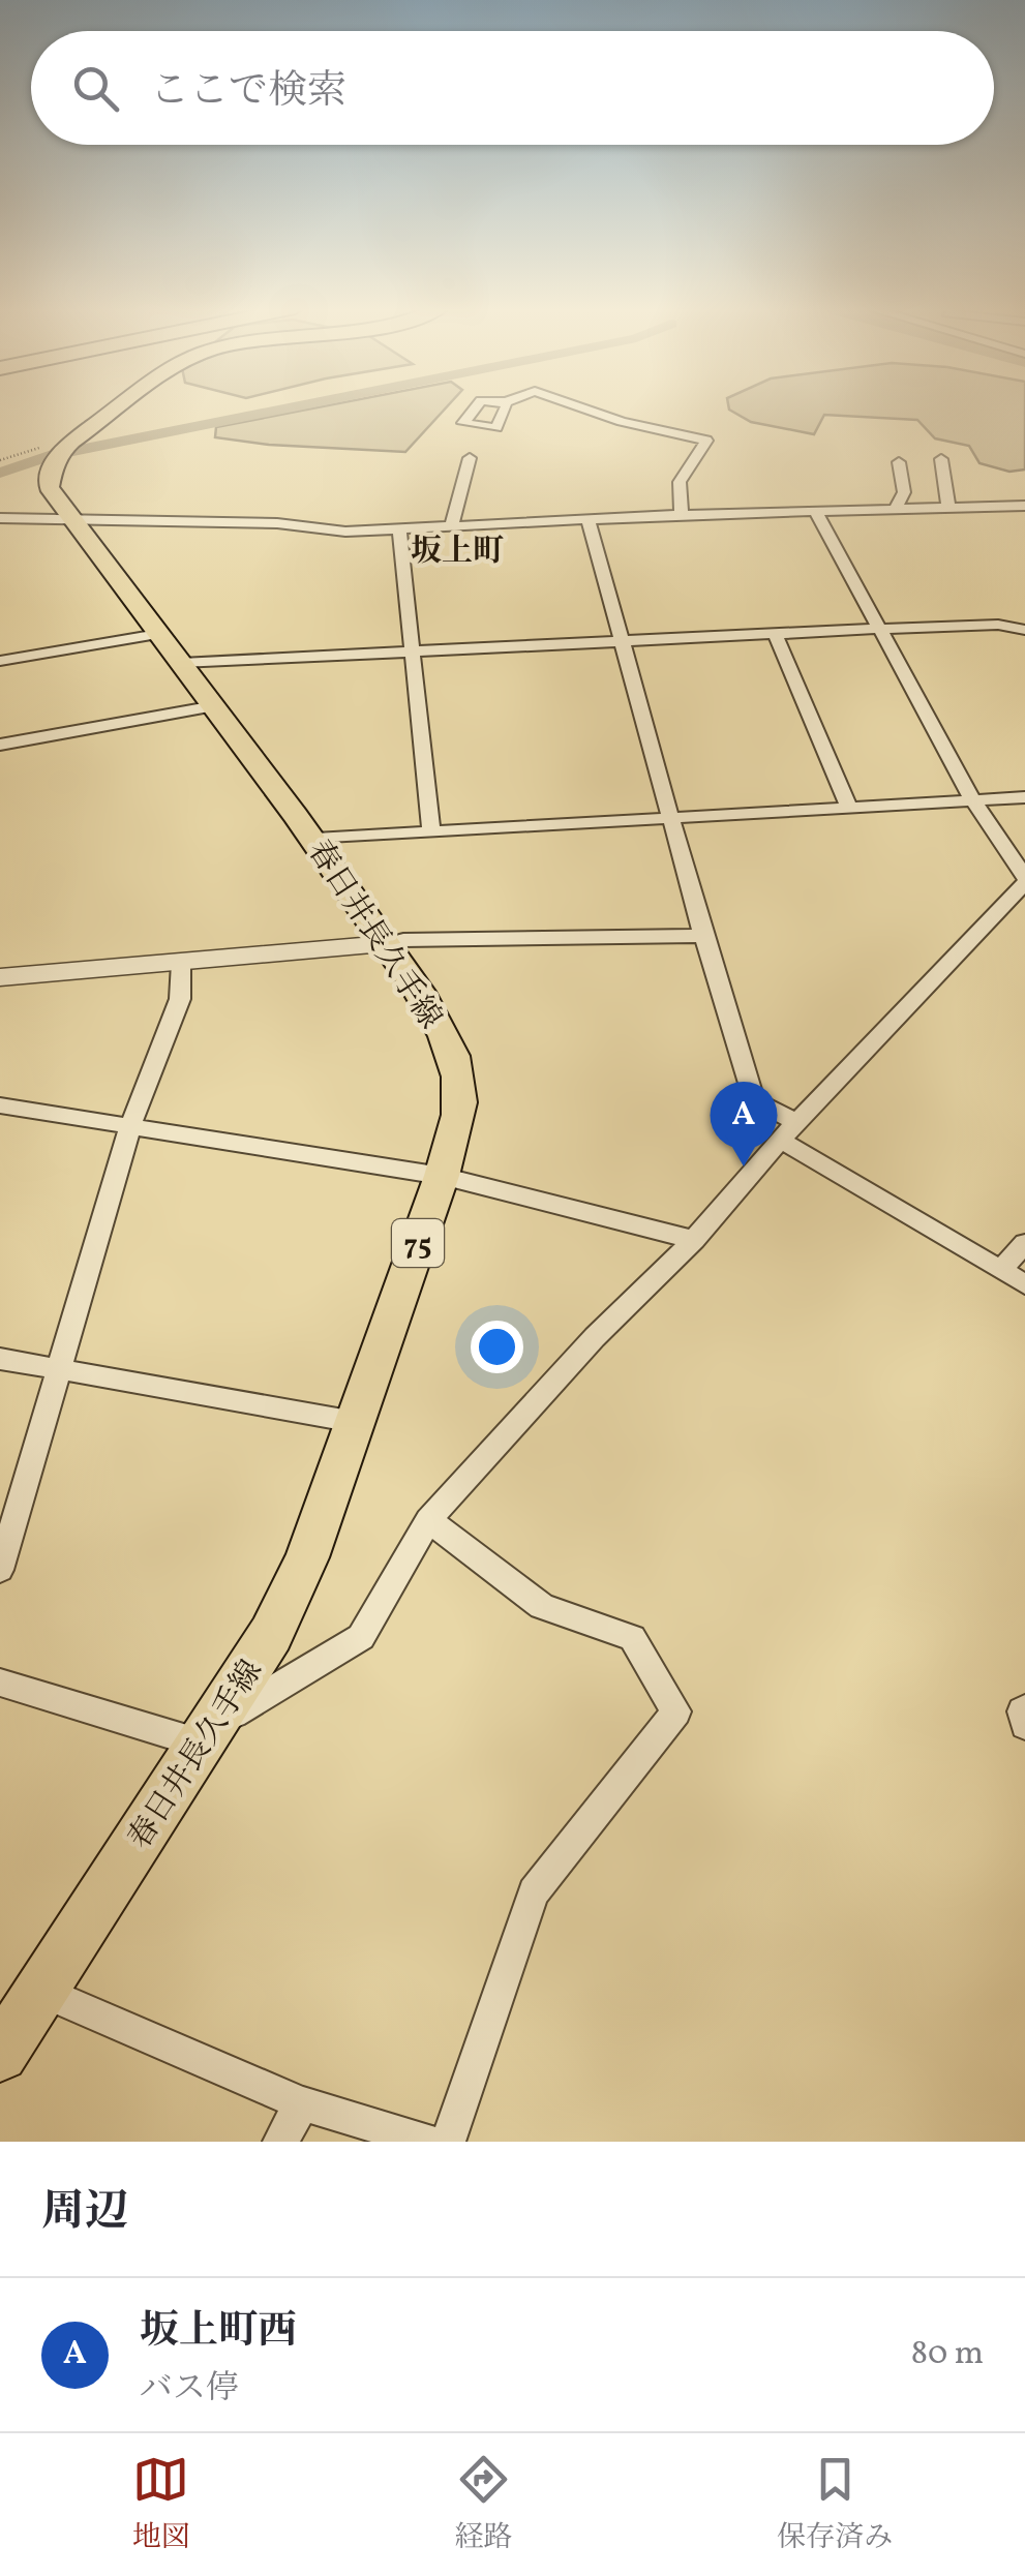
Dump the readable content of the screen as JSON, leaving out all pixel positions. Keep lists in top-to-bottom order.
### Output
{
  "streets": {
    "main road": ["春日井長久手線", "75"]
  },
  "districts": ["坂上町"],
  "page": {
    "search": "ここで検索",
    "pins": "A",
    "heading": "周辺",
    "list": [
      {
        "mark": "A",
        "name": "坂上町西",
        "note": "バス停",
        "value": "80 m"
      }
    ],
    "nav": ["地図", "経路", "保存済み"]
  }
}
